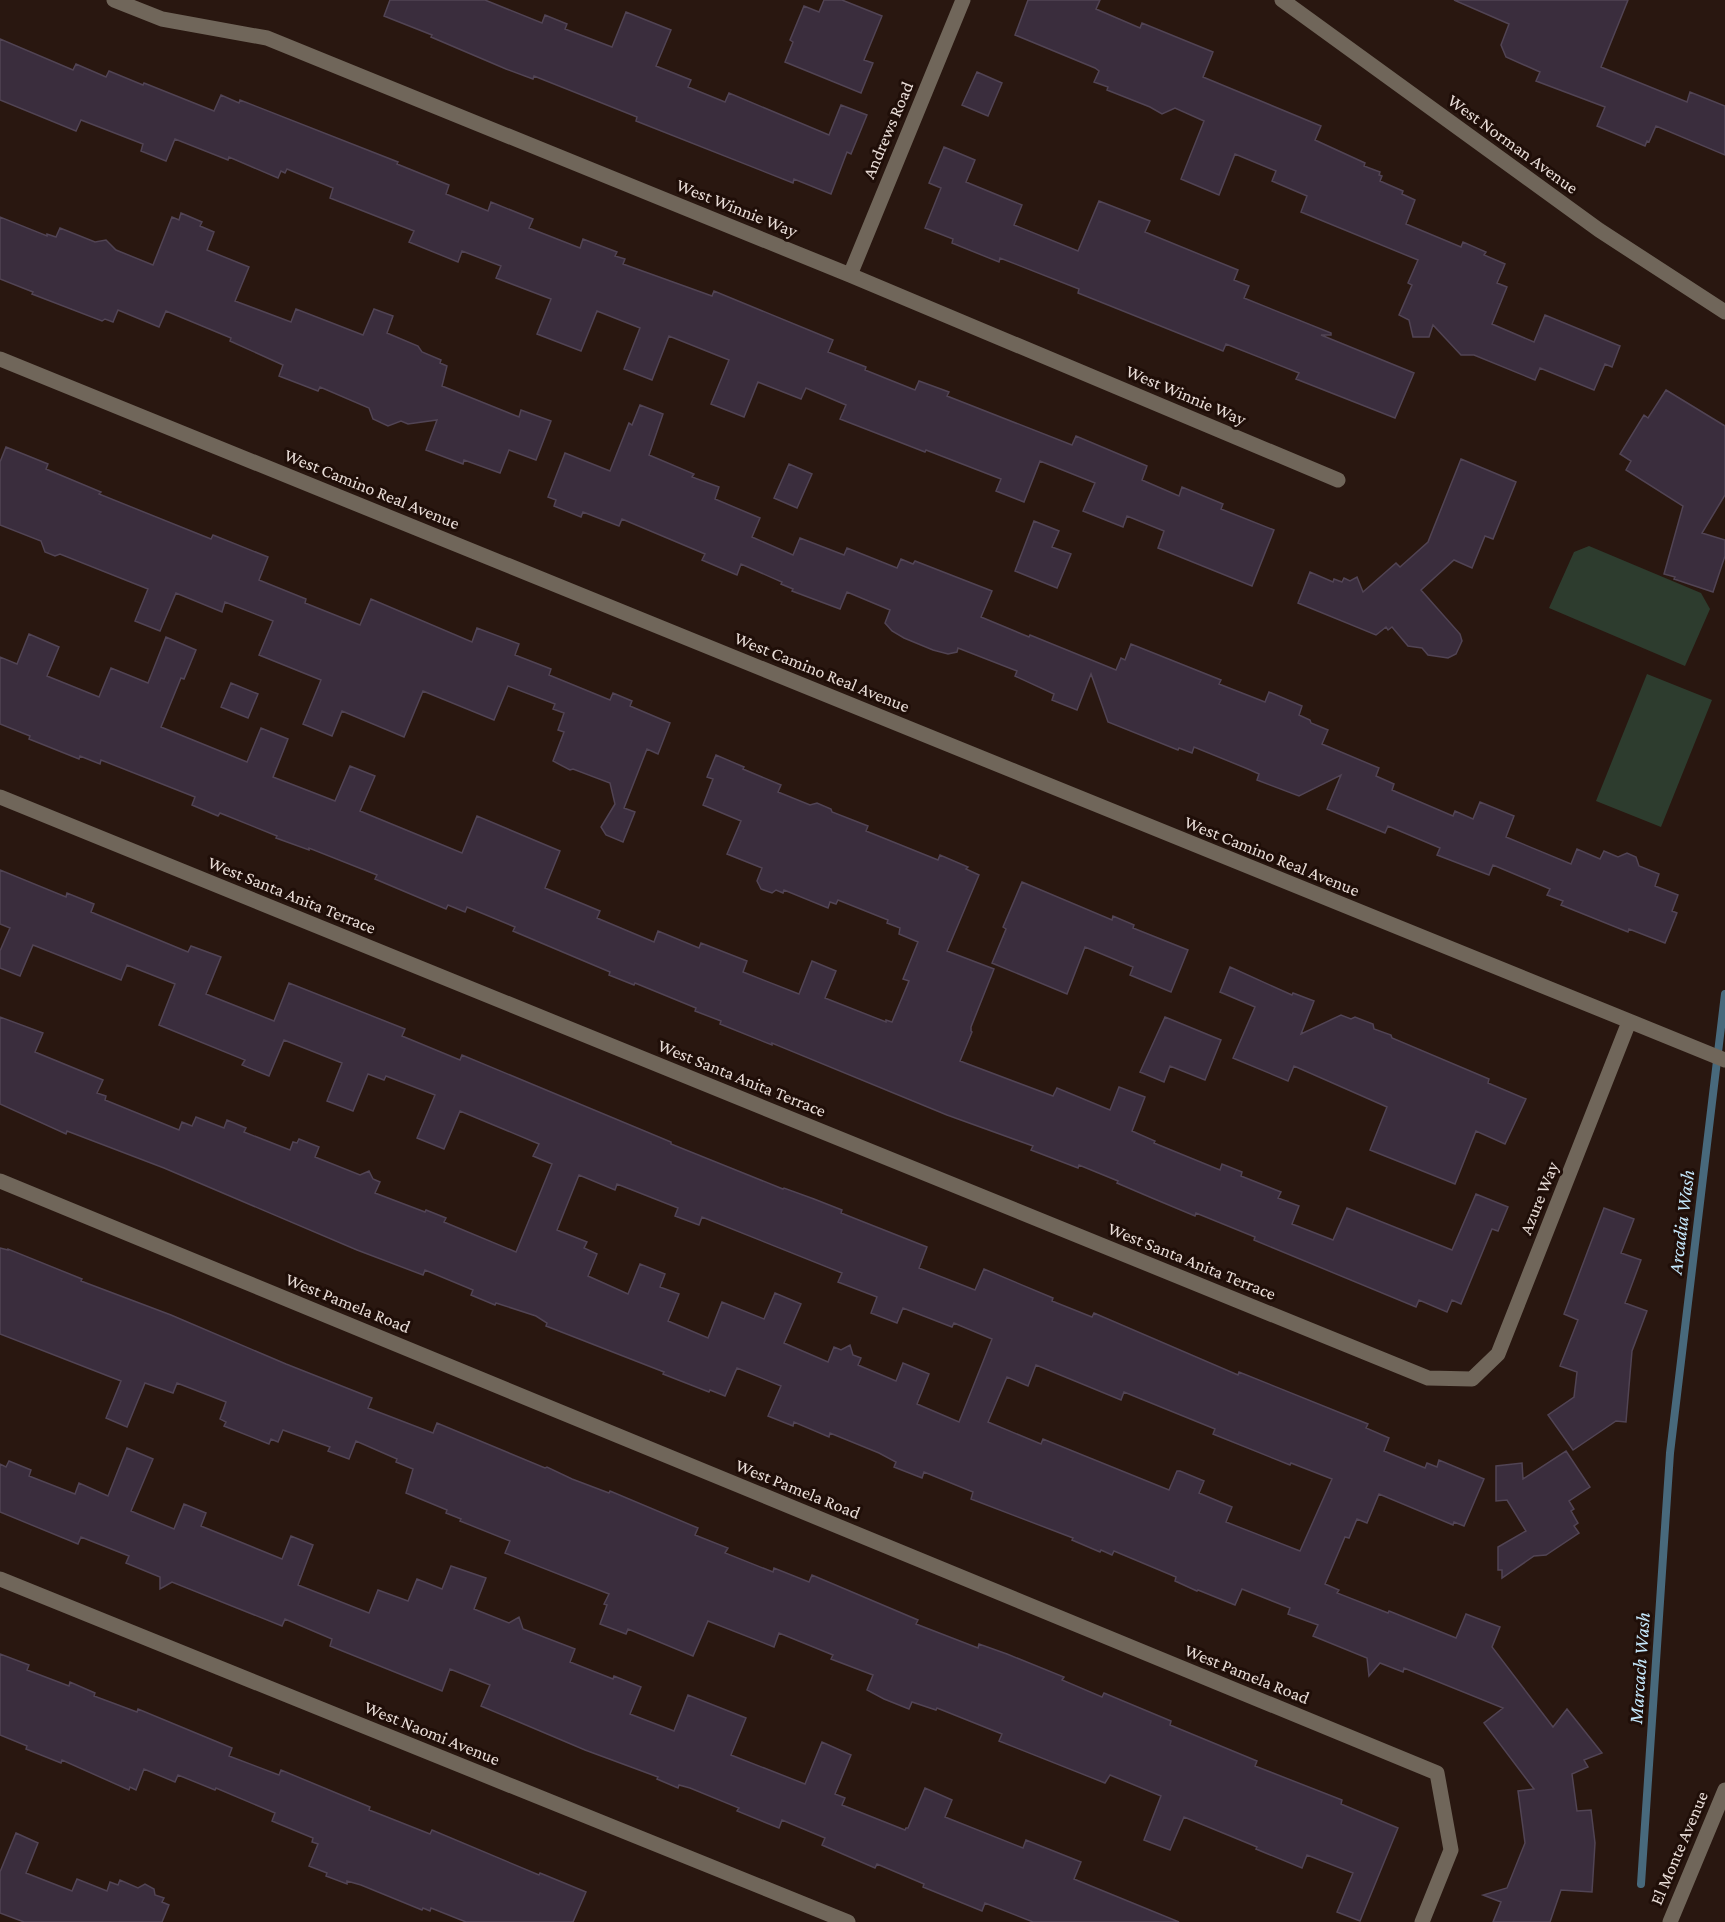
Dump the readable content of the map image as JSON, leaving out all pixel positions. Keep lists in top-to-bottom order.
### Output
{
  "streets": {
    "street": [
      "Andrews Road",
      "West Norman Avenue",
      "West Winnie Way",
      "West Camino Real Avenue",
      "West Santa Anita Terrace",
      "Azure Way",
      "West Pamela Road",
      "West Naomi Avenue",
      "El Monte Avenue"
    ]
  },
  "crossings": [
    ["Andrews Road", "West Winnie Way"],
    ["West Camino Real Avenue", "Azure Way"],
    ["West Santa Anita Terrace", "Azure Way"]
  ],
  "water": ["Arcadia Wash", "Marcach Wash"]
}
